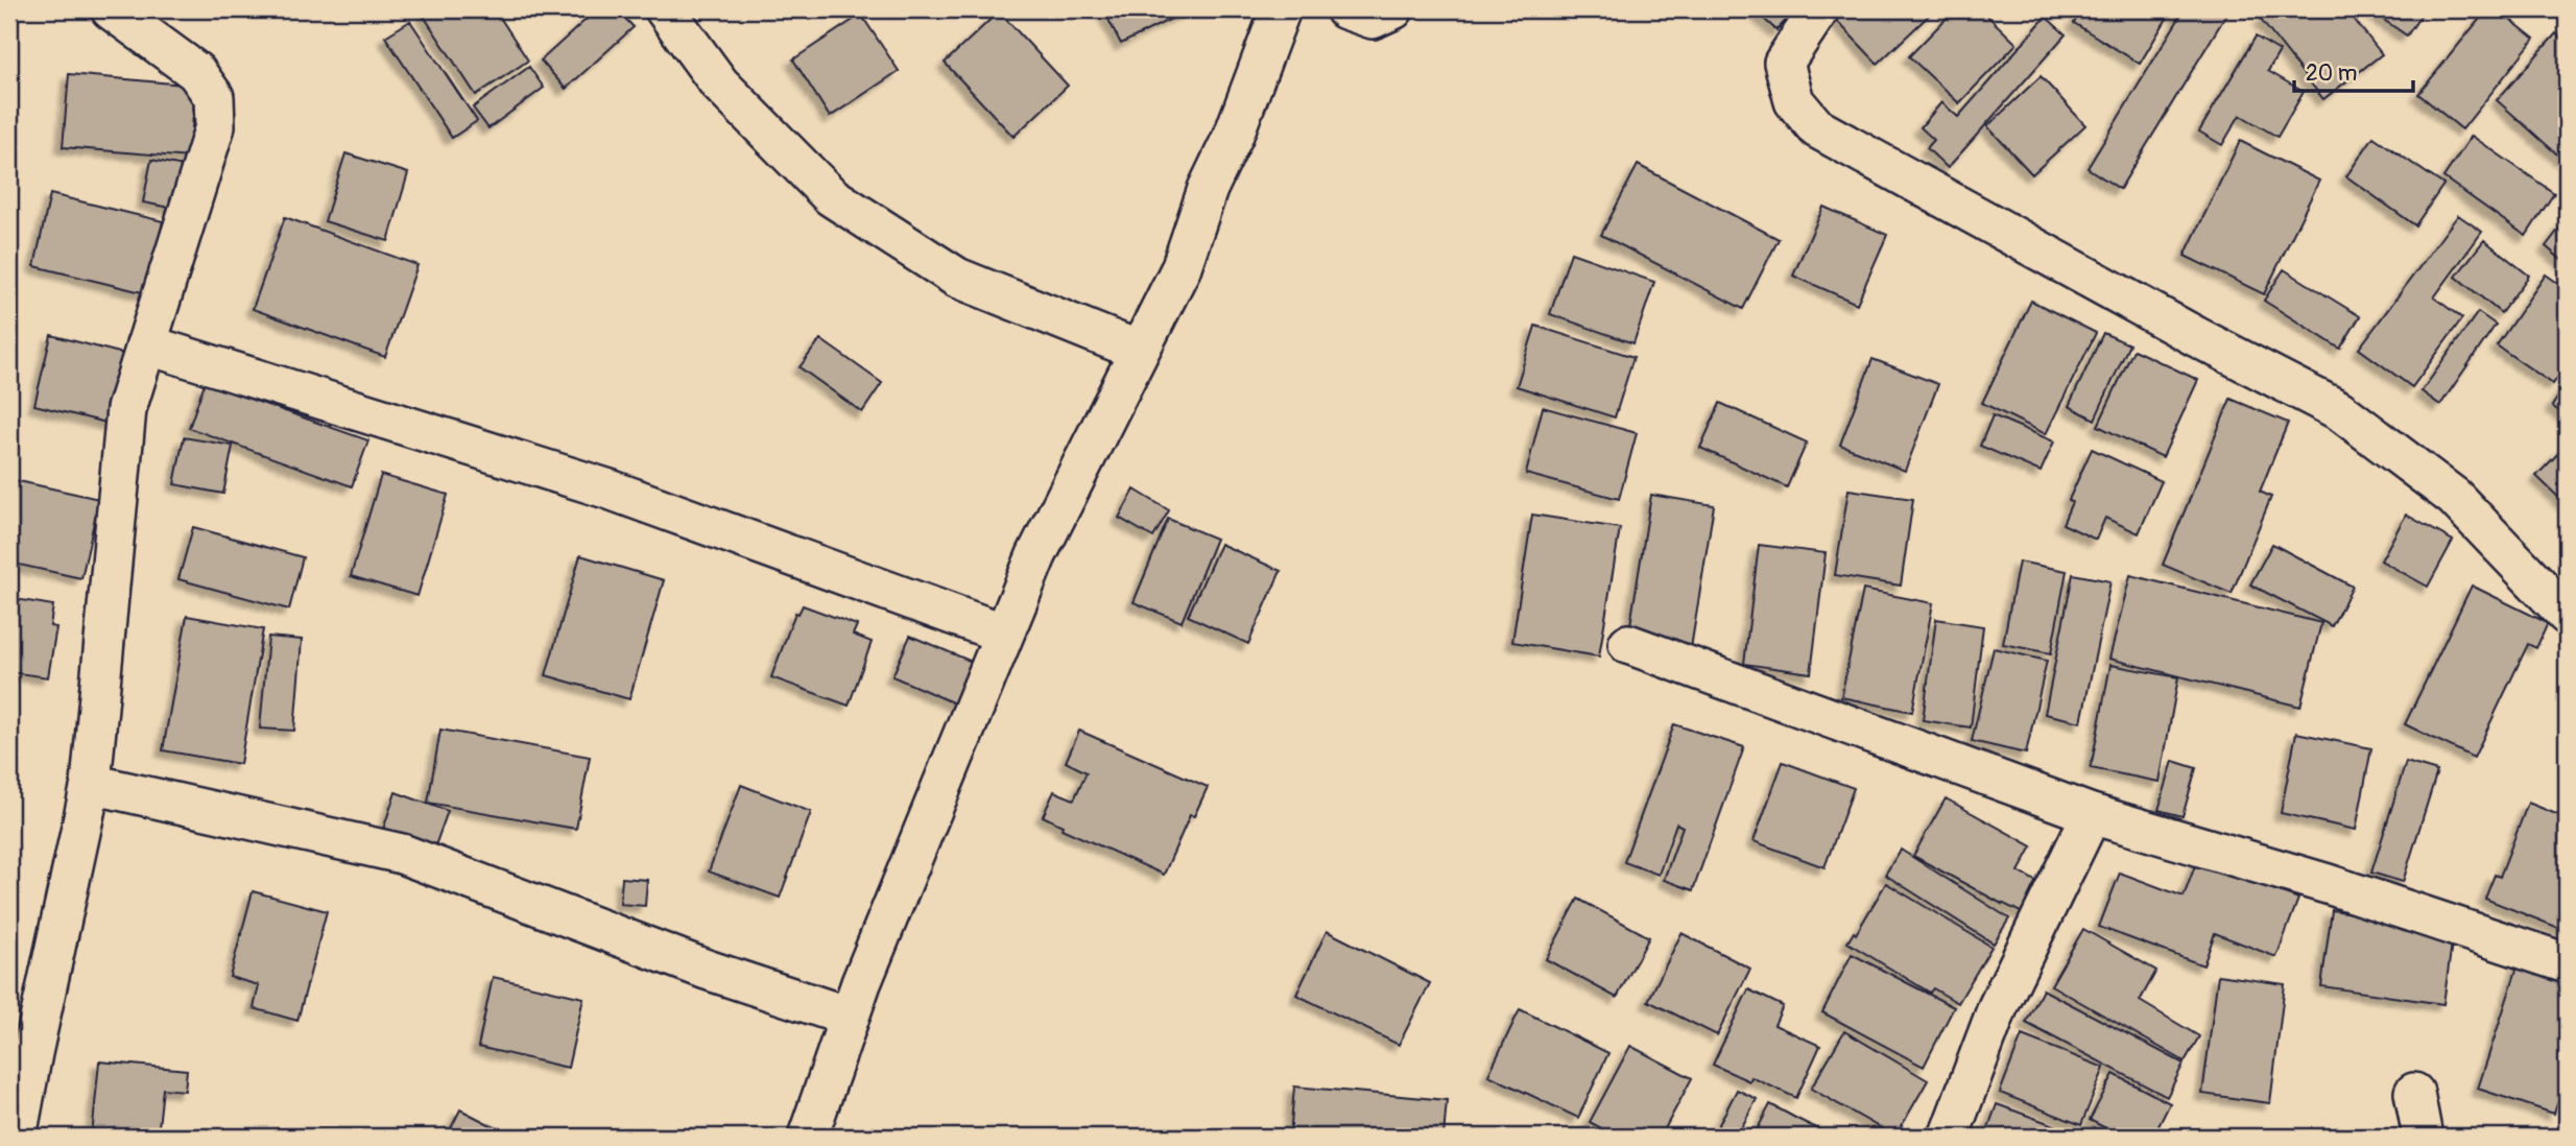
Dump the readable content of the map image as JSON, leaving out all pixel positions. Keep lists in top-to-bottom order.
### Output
{
  "scale_bar": "20 m"
}
